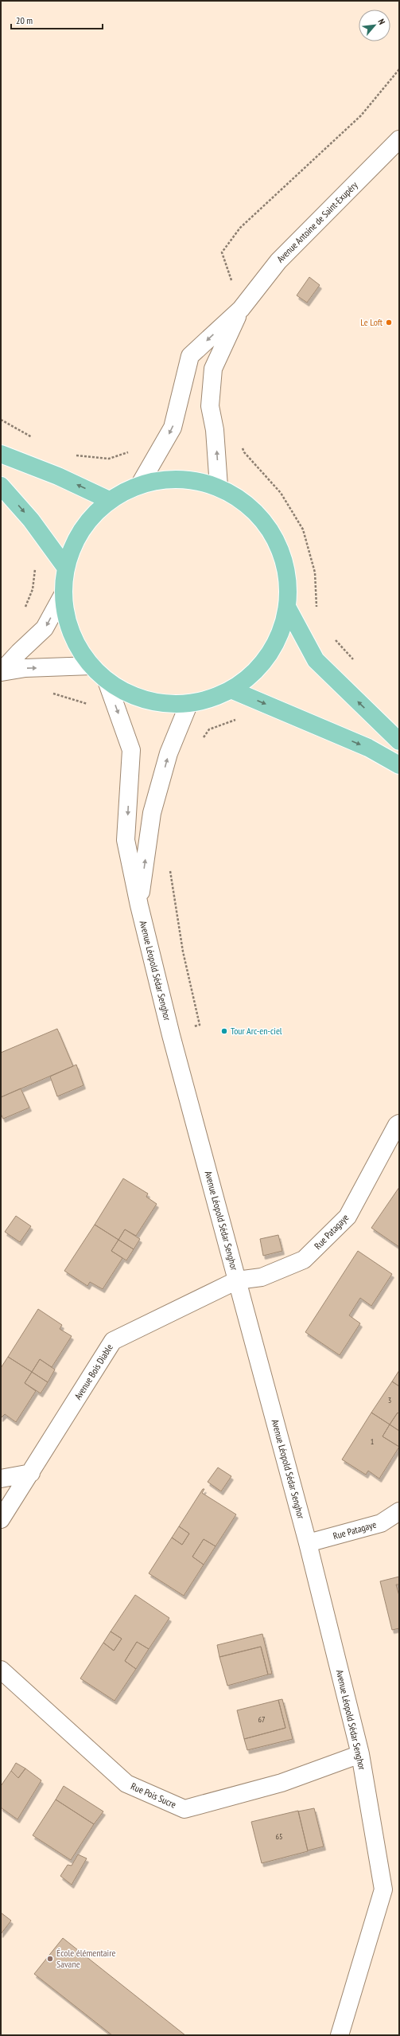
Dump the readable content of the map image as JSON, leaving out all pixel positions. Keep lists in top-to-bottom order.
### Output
{
  "streets": {
    "street": [
      "Avenue Antoine de Saint-Exupéry",
      "Avenue Léopold Sédar Senghor",
      "Rue Patagaye",
      "Avenue Bois Diable",
      "Rue Pois Sucre"
    ]
  },
  "crossings": [
    ["Avenue Léopold Sédar Senghor", "Rue Patagaye"],
    ["Avenue Léopold Sédar Senghor", "Avenue Bois Diable"],
    ["Avenue Léopold Sédar Senghor", "Rue Pois Sucre"],
    ["Rue Patagaye", "Avenue Bois Diable"]
  ],
  "places": ["Le Loft", "Tour Arc-en-ciel", "École élémentaire Savane"],
  "house_numbers": [
    "3",
    "1",
    "67",
    "65"
  ],
  "scale_bar": "20 m",
  "north": "top right"
}
